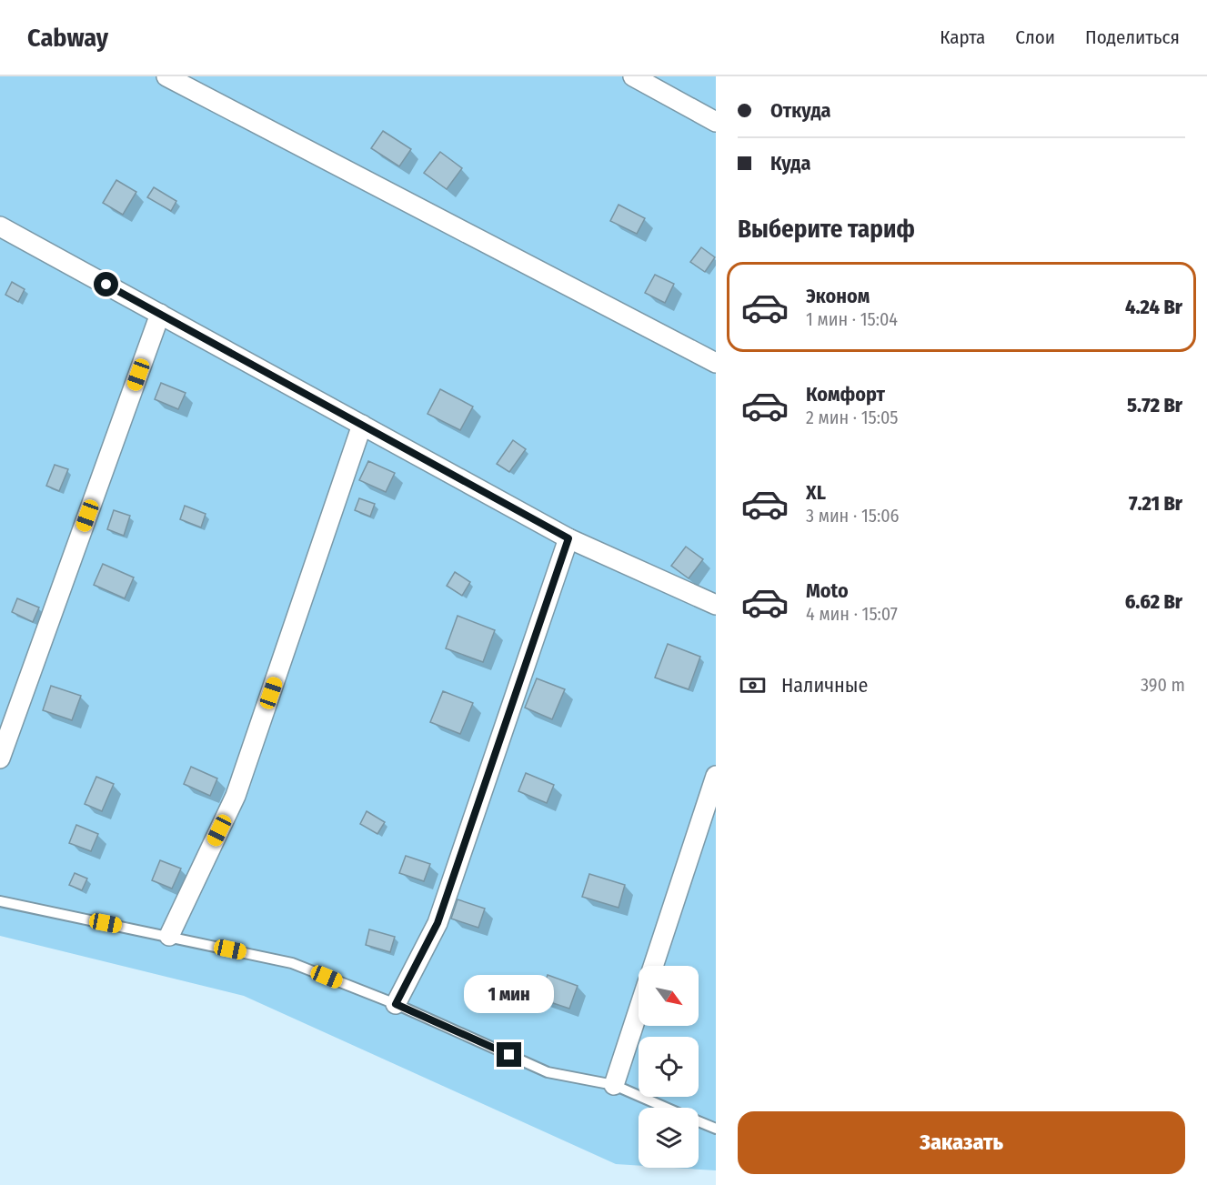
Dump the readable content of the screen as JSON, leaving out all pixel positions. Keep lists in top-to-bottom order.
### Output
{
  "north": "bottom right",
  "page": {
    "header": "Cabway",
    "nav": ["Карта", "Слои", "Поделиться"],
    "banner": ["Откуда", "Куда"],
    "heading": "Выберите тариф",
    "list": [
      {
        "name": "Эконом",
        "note": "1 мин · 15:04",
        "value": "4.24 Br"
      },
      {
        "name": "Комфорт",
        "note": "2 мин · 15:05",
        "value": "5.72 Br"
      },
      {
        "name": "XL",
        "note": "3 мин · 15:06",
        "value": "7.21 Br"
      },
      {
        "name": "Moto",
        "note": "4 мин · 15:07",
        "value": "6.62 Br"
      }
    ],
    "pay": ["Наличные", "390 m"],
    "bubble": "1 мин",
    "buttons": "Заказать"
  }
}
